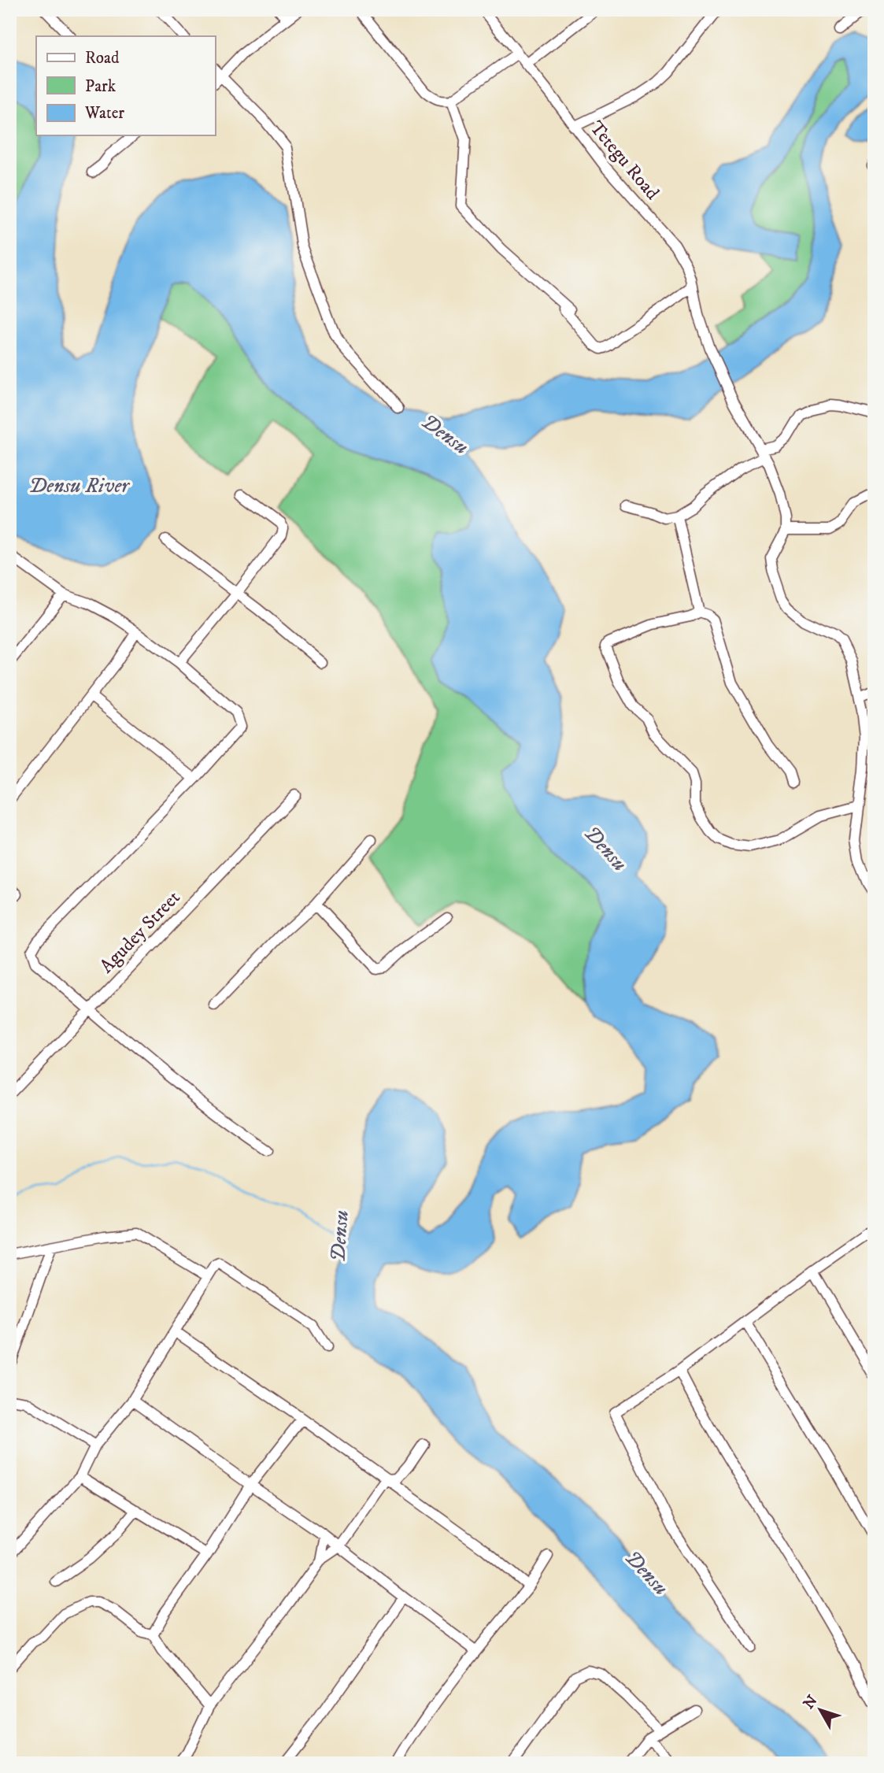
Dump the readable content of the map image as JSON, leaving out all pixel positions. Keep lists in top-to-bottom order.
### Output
{
  "streets": {
    "street": ["Tetegu Road", "Agudey Street"]
  },
  "water": ["Densu", "Densu River"],
  "legend": ["Road", "Park", "Water"],
  "north": "top left"
}
